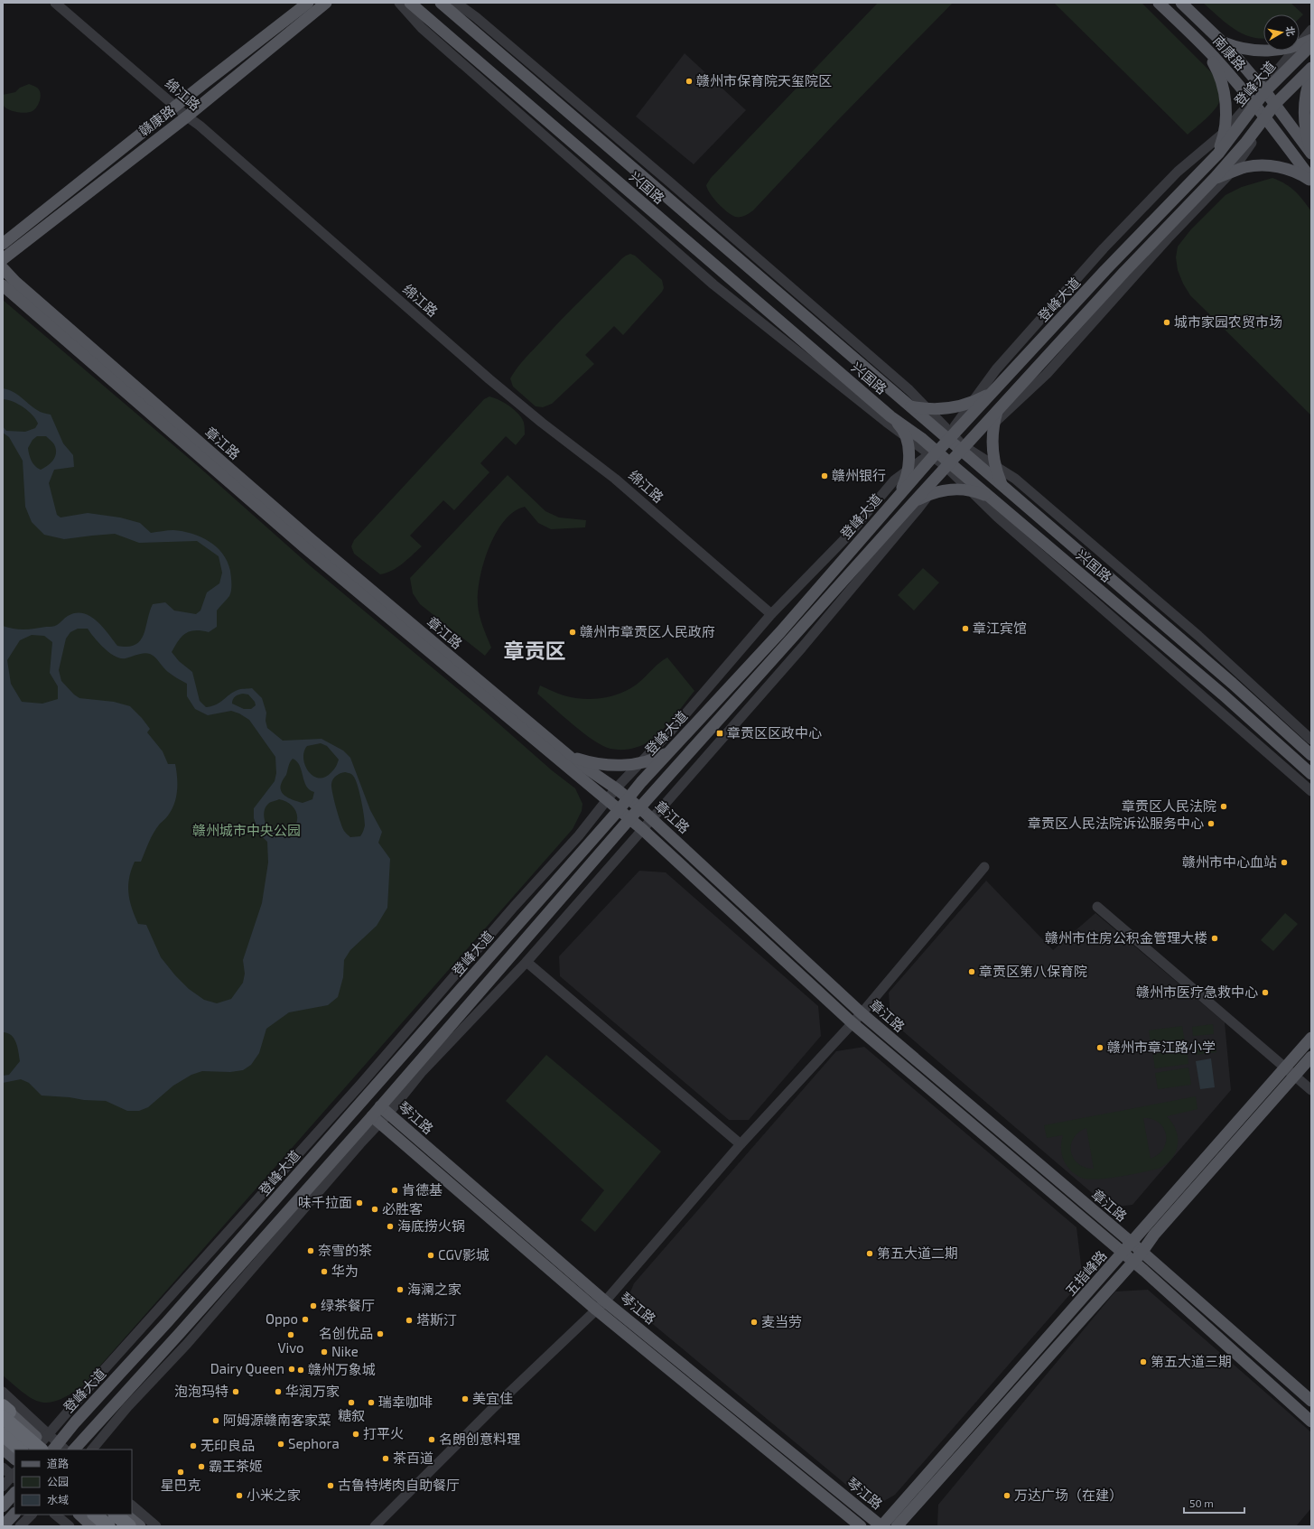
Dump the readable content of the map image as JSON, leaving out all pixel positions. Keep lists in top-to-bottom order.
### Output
{
  "streets": {
    "main road": [
      "南康路",
      "登峰大道",
      "赣康路",
      "兴国路",
      "章江路",
      "琴江路",
      "五指峰路"
    ],
    "street": ["绵江路"]
  },
  "crossings": [
    ["南康路", "登峰大道"],
    ["登峰大道", "兴国路"],
    ["登峰大道", "章江路"],
    ["登峰大道", "琴江路"],
    ["绵江路", "赣康路"],
    ["章江路", "五指峰路"],
    ["琴江路", "五指峰路"]
  ],
  "districts": ["章贡区"],
  "parks": ["赣州城市中央公园"],
  "places": {
    "other": [
      "赣州市保育院天玺院区",
      "城市家园农贸市场",
      "赣州银行",
      "章江宾馆",
      "赣州市章贡区人民政府",
      "章贡区人民法院",
      "章贡区人民法院诉讼服务中心",
      "赣州市中心血站",
      "赣州市住房公积金管理大楼",
      "章贡区第八保育院",
      "赣州市医疗急救中心",
      "赣州市章江路小学",
      "肯德基",
      "味千拉面",
      "必胜客",
      "海底捞火锅",
      "奈雪的茶",
      "第五大道二期",
      "CGV影城",
      "华为",
      "海澜之家",
      "绿茶餐厅",
      "Oppo",
      "塔斯汀",
      "麦当劳",
      "名创优品",
      "Vivo",
      "Nike",
      "第五大道三期",
      "Dairy Queen",
      "赣州万象城",
      "泡泡玛特",
      "华润万家",
      "美宜佳",
      "糖叙",
      "瑞幸咖啡",
      "阿姆源赣南客家菜",
      "打平火",
      "名朗创意料理",
      "Sephora",
      "无印良品",
      "茶百道",
      "霸王茶姬",
      "星巴克",
      "古鲁特烤肉自助餐厅",
      "小米之家",
      "万达广场（在建）"
    ],
    "transit": ["章贡区区政中心"]
  },
  "legend": ["道路", "公园", "水域"],
  "scale_bar": "50 m",
  "north": "right"
}
